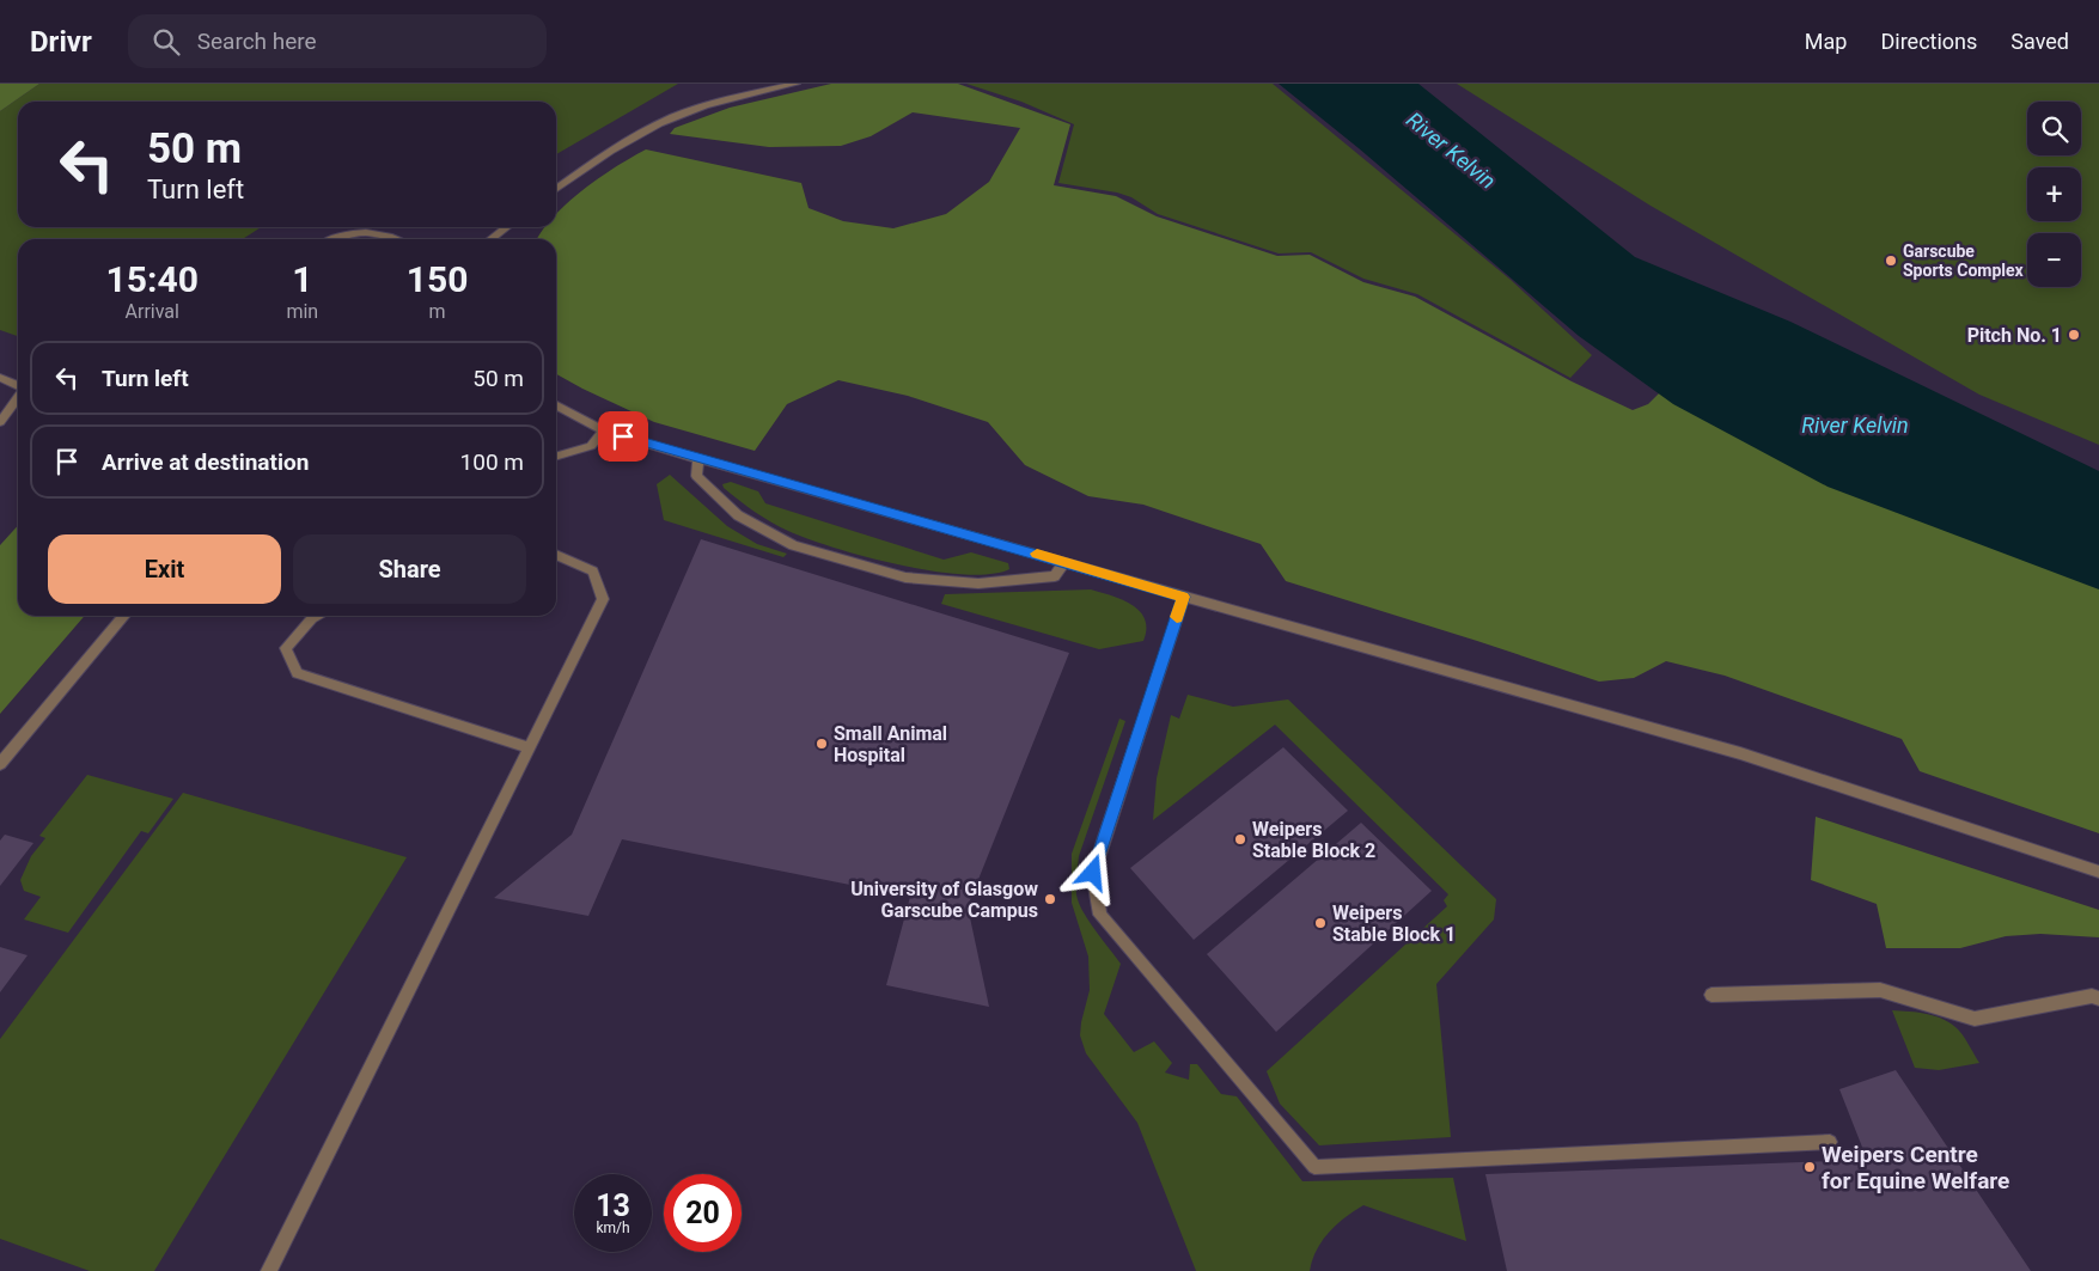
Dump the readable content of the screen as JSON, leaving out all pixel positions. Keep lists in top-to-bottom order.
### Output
{
  "water": ["River Kelvin"],
  "places": [
    "Garscube Sports Complex",
    "Pitch No. 1",
    "Small Animal Hospital",
    "Weipers Stable Block 2",
    "University of Glasgow Garscube Campus",
    "Weipers Stable Block 1",
    "Weipers Centre for Equine Welfare"
  ],
  "page": {
    "header": "Drivr",
    "search": "Search here",
    "nav": ["Map", "Directions", "Saved"],
    "map_buttons": ["+", "−"],
    "turn": ["50 m", "Turn left"],
    "eta": [
      "15:40",
      "Arrival",
      "1",
      "min",
      "150",
      "m"
    ],
    "list": [
      {
        "name": "Turn left",
        "value": "50 m"
      },
      {
        "name": "Arrive at destination",
        "value": "100 m"
      }
    ],
    "buttons": ["Exit", "Share"],
    "speed": "13 km/h",
    "limit": "20"
  }
}
